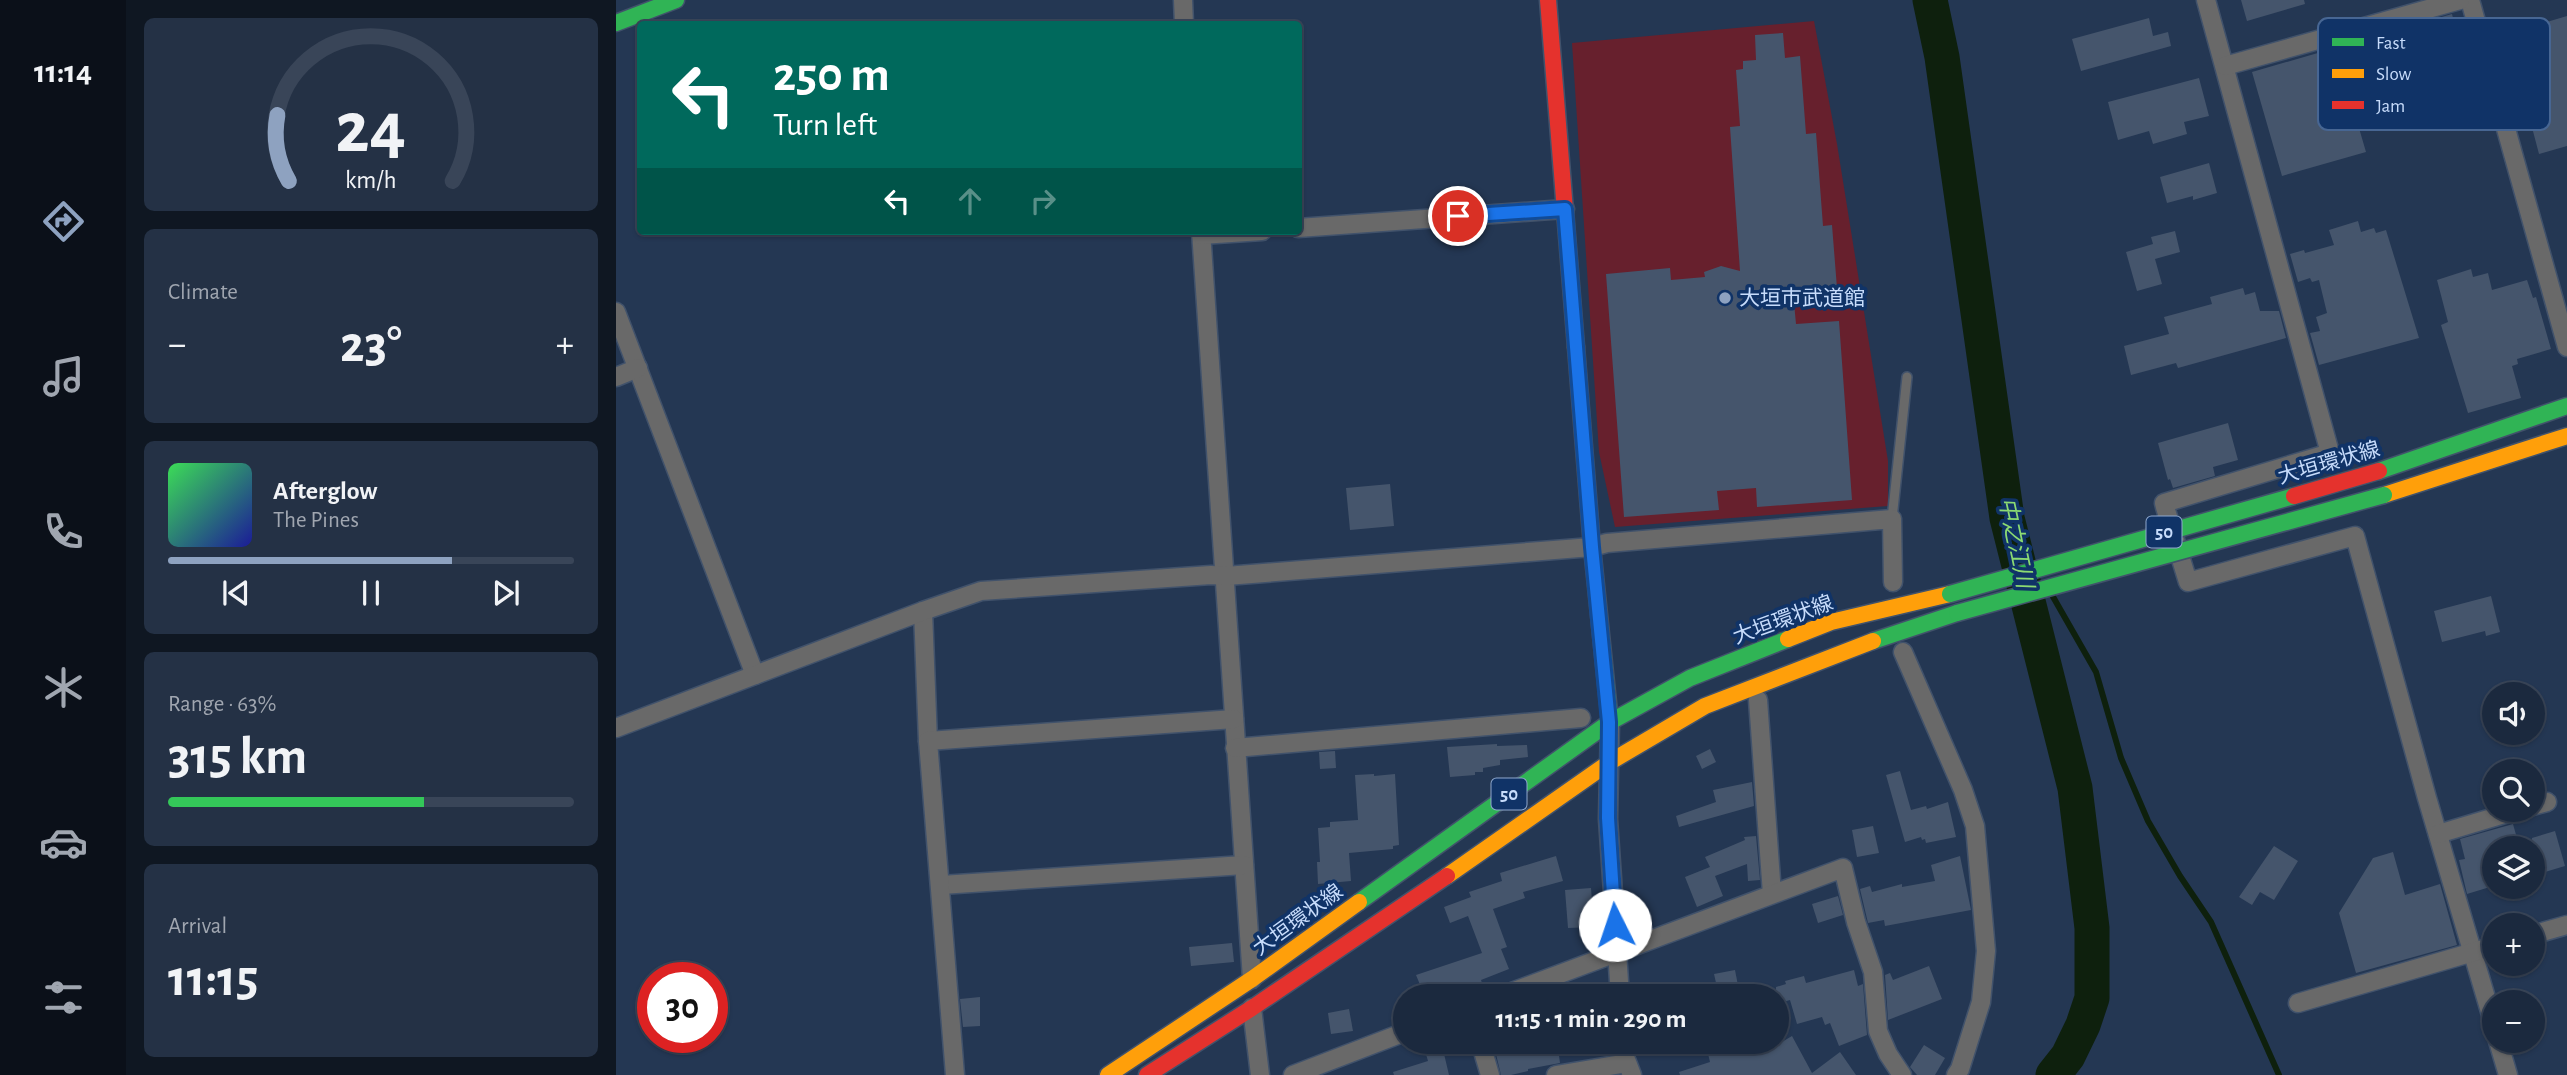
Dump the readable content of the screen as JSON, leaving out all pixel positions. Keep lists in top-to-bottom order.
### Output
{
  "streets": {
    "main road": ["大垣環状線", "50"]
  },
  "water": ["中之江川"],
  "places": ["大垣市武道館"],
  "legend": ["Fast", "Slow", "Jam"],
  "page": {
    "tabs": "11:14",
    "turn": ["250 m", "Turn left"],
    "tile": [
      "Climate",
      ["Range · 63%", "315 km"],
      ["Arrival", "11:15"]
    ],
    "heat": ["−", "23°", "+"],
    "song": ["Afterglow", "The Pines"],
    "map_buttons": ["+", "−"],
    "limit": "30",
    "trip": "11:15 · 1 min · 290 m",
    "gauge": ["24", "km/h"]
  }
}
